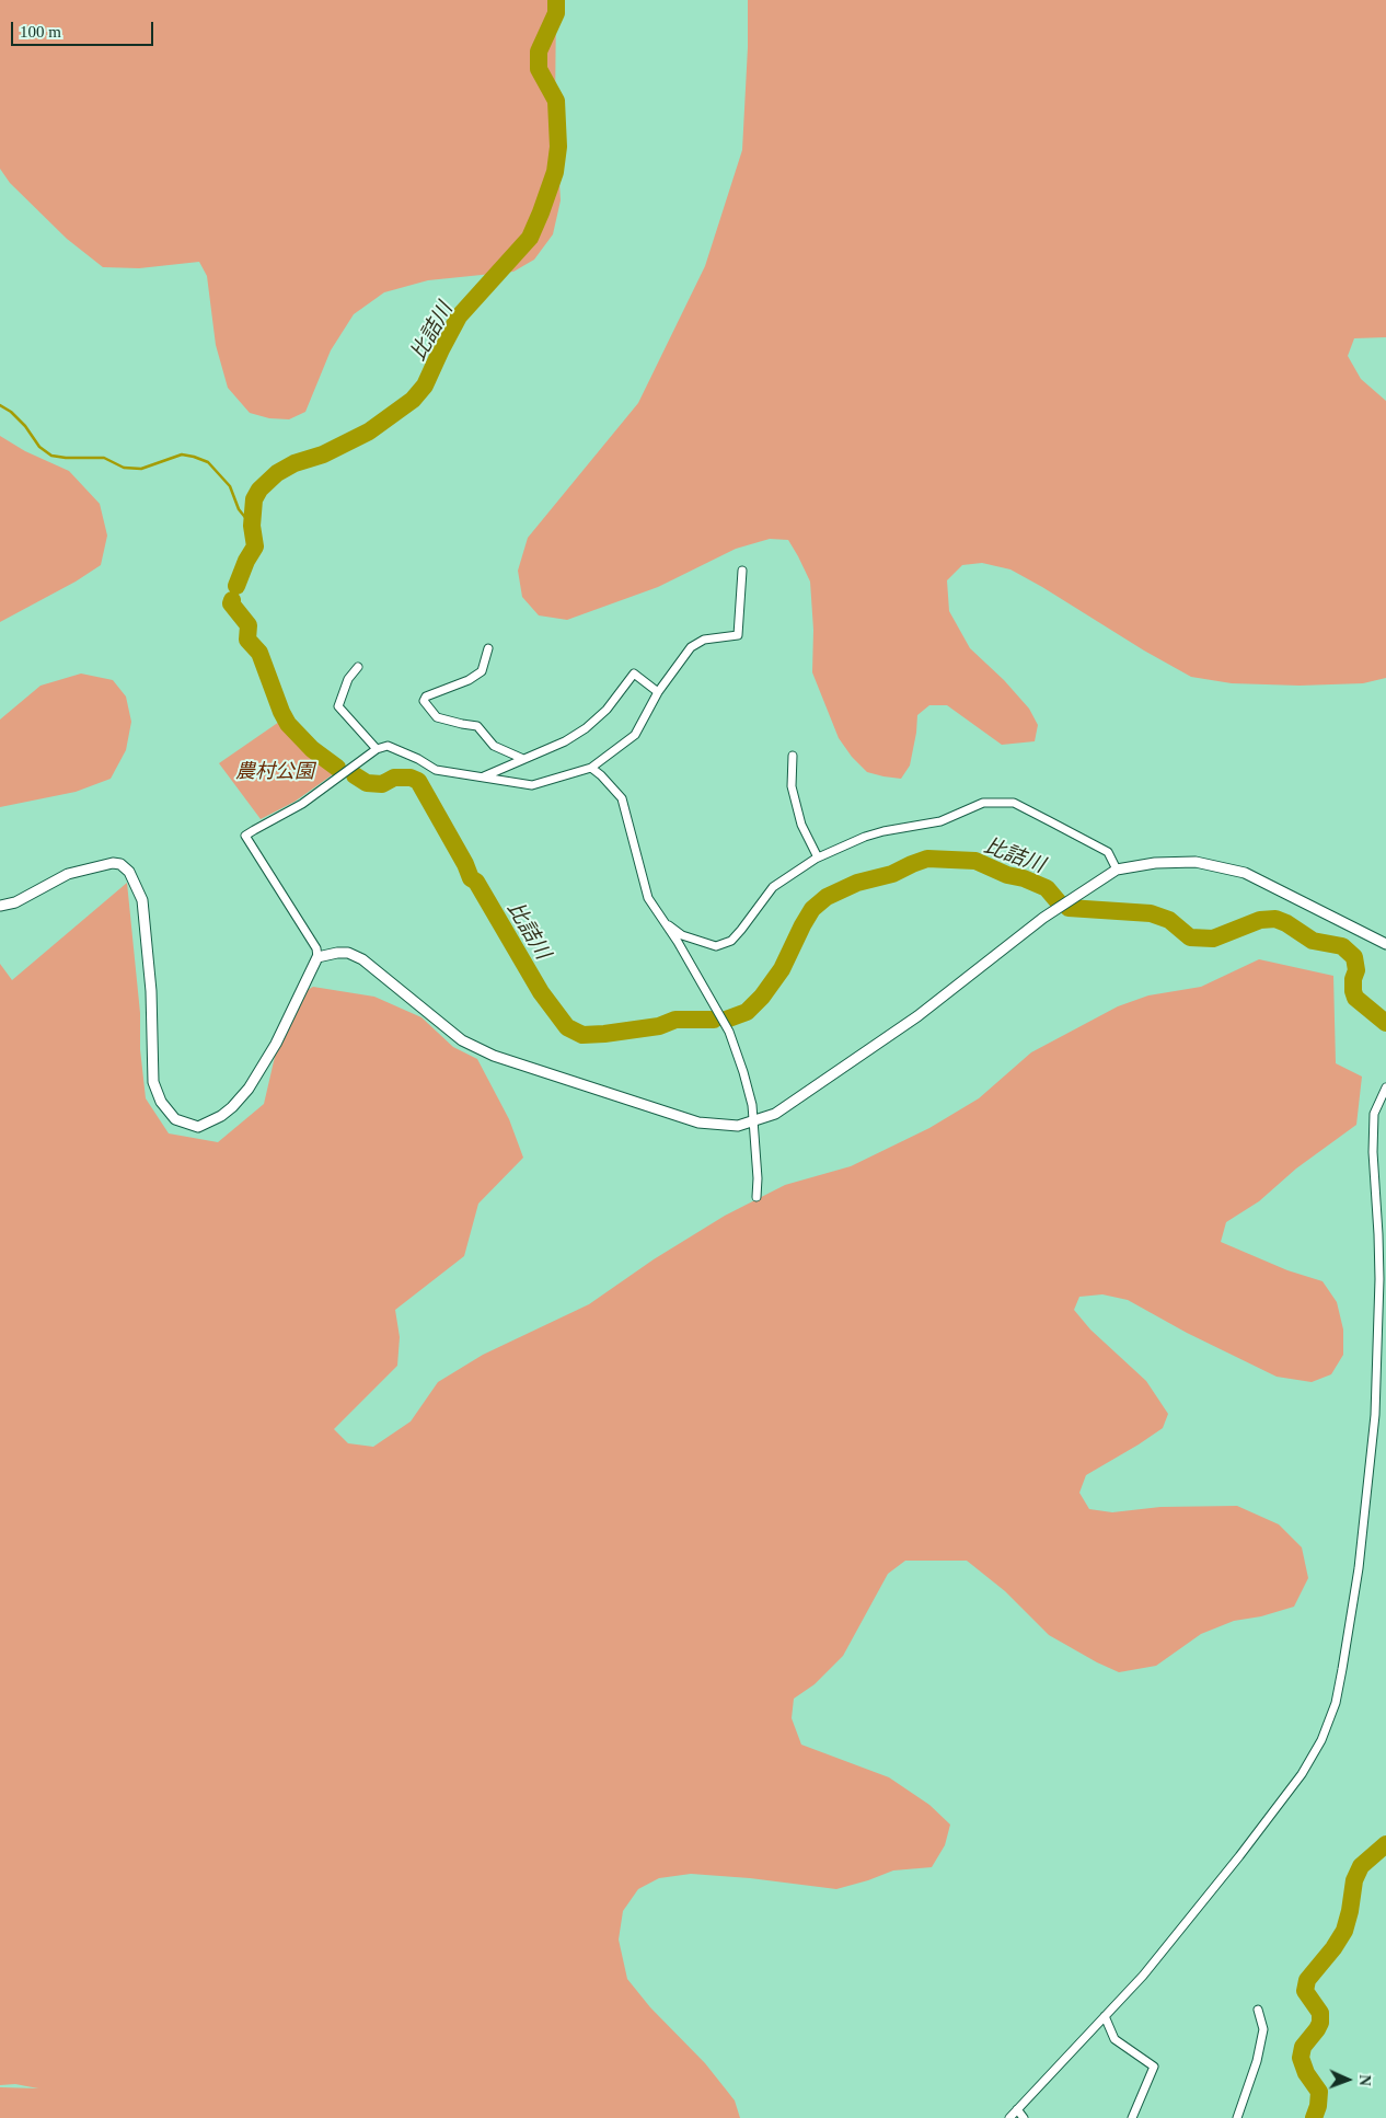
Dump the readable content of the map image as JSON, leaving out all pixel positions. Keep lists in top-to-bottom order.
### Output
{
  "water": ["比詰川"],
  "parks": ["農村公園"],
  "scale_bar": "100 m",
  "north": "right"
}
